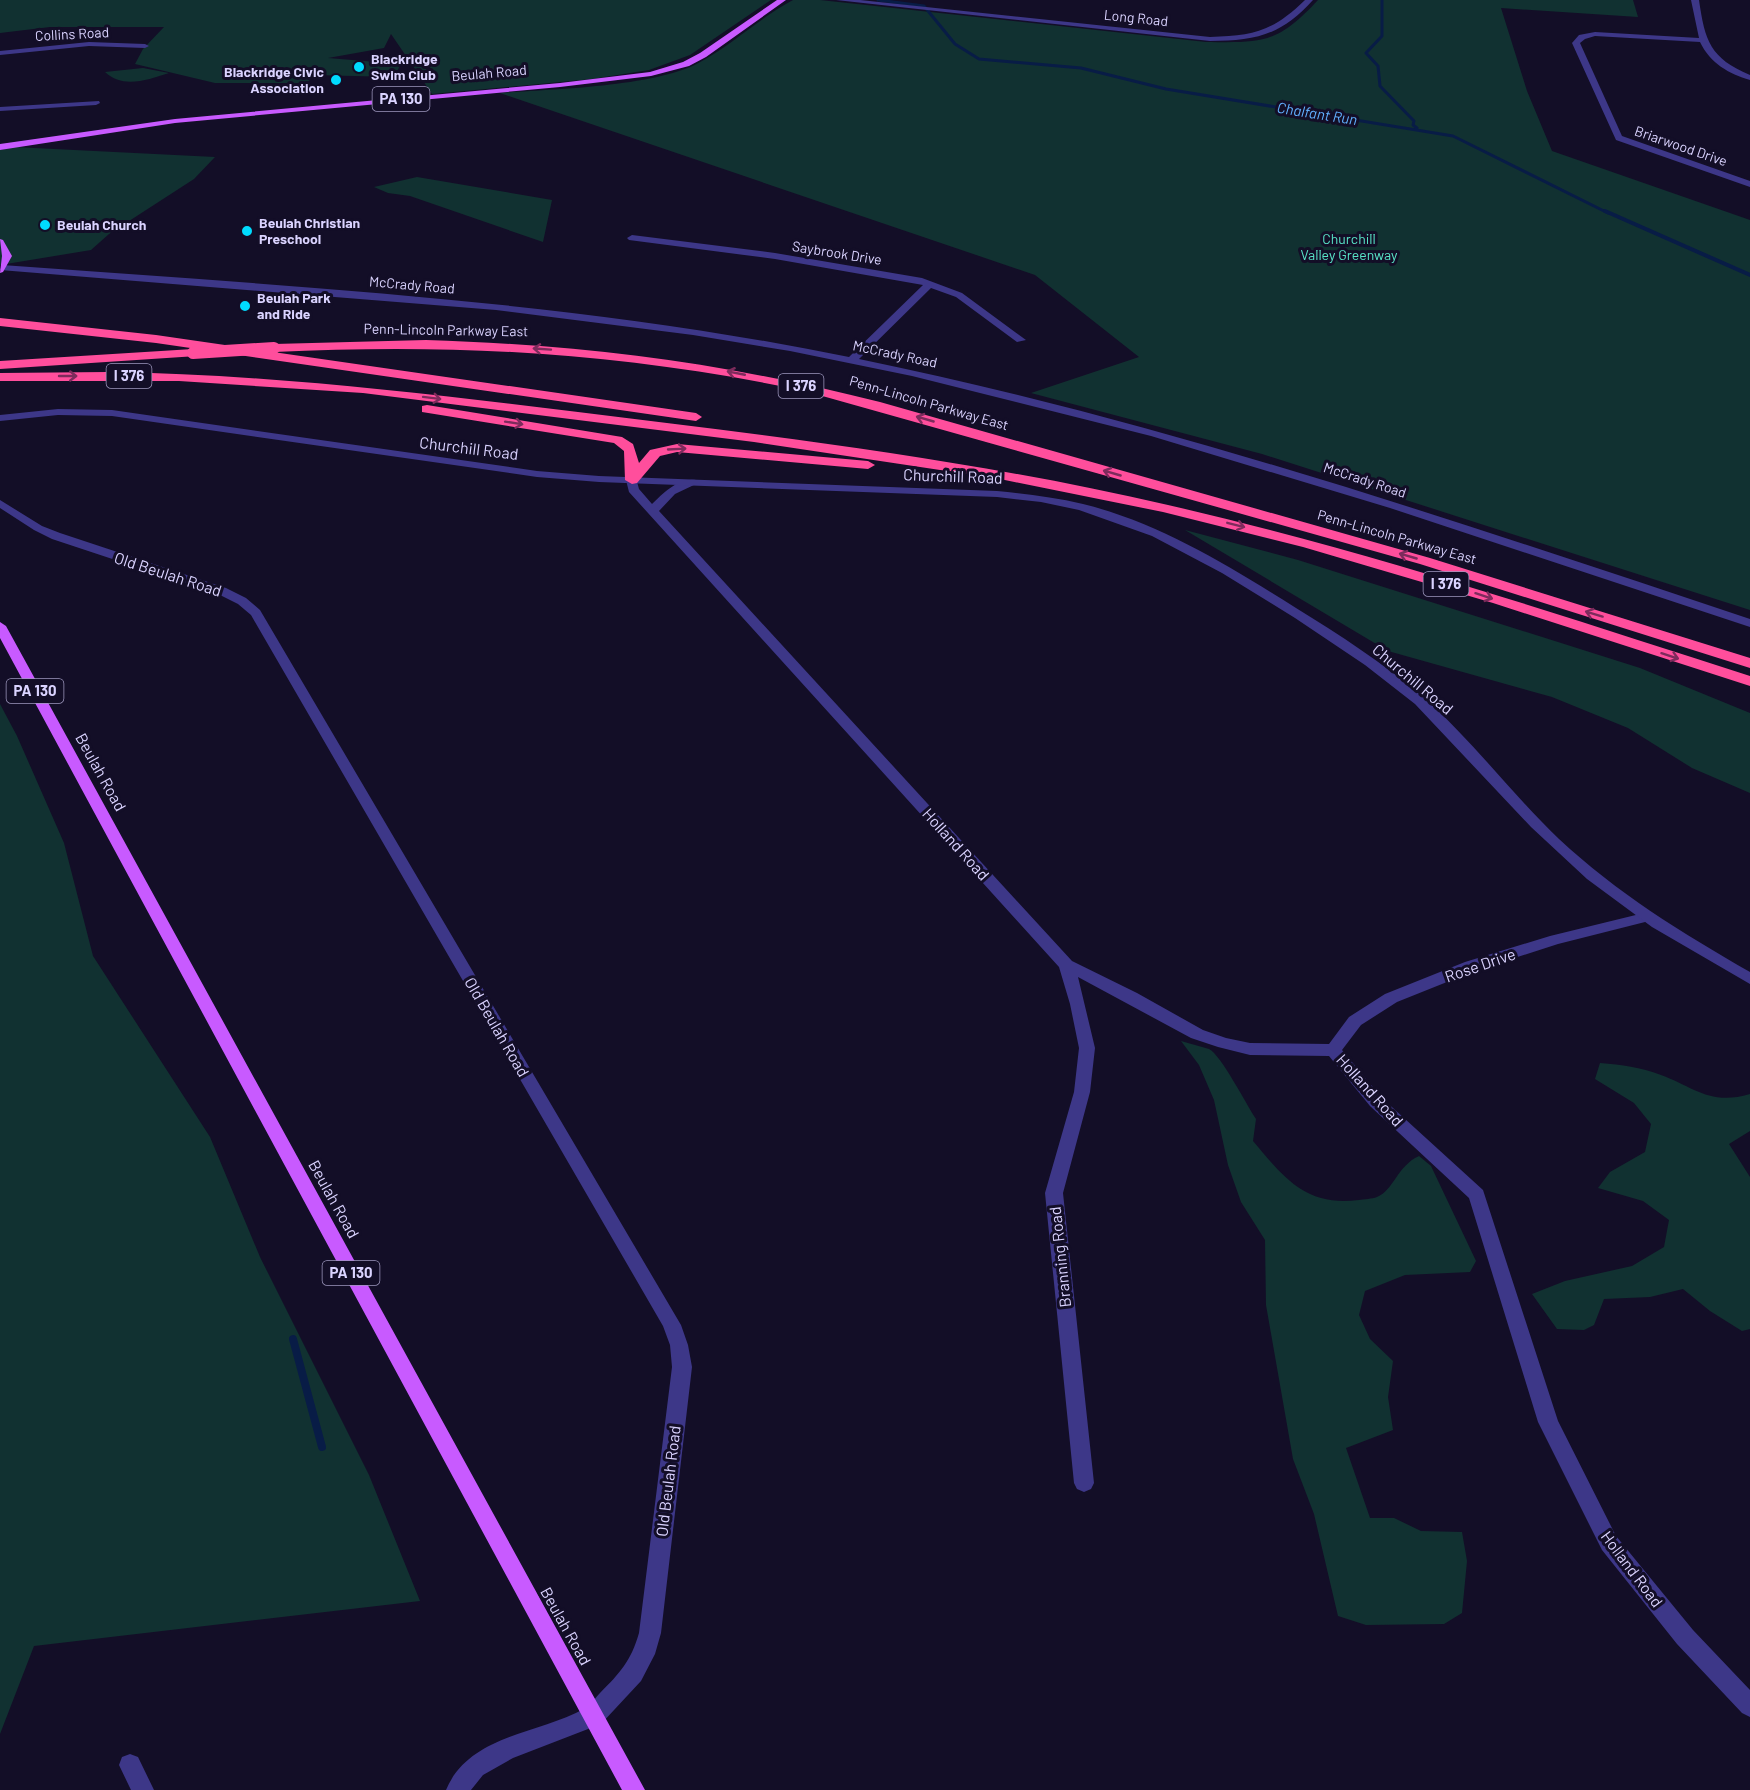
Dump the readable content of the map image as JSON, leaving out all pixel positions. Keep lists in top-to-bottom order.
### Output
{
  "streets": {
    "highway": ["Penn-Lincoln Parkway East", "I 376"],
    "main road": ["Beulah Road", "PA 130"],
    "street": [
      "Long Road",
      "Collins Road",
      "Briarwood Drive",
      "Saybrook Drive",
      "McCrady Road",
      "Churchill Road",
      "Old Beulah Road",
      "Holland Road",
      "Rose Drive",
      "Branning Road"
    ]
  },
  "crossings": [
    ["Beulah Road", "Old Beulah Road"],
    ["Churchill Road", "Holland Road"],
    ["Churchill Road", "Rose Drive"],
    ["Holland Road", "Rose Drive"],
    ["Holland Road", "Branning Road"]
  ],
  "water": ["Chalfant Run"],
  "parks": ["Churchill Valley Greenway"],
  "places": [
    "Blackridge Swim Club",
    "Blackridge Civic Association",
    "Beulah Church",
    "Beulah Christian Preschool",
    "Beulah Park and Ride"
  ]
}
